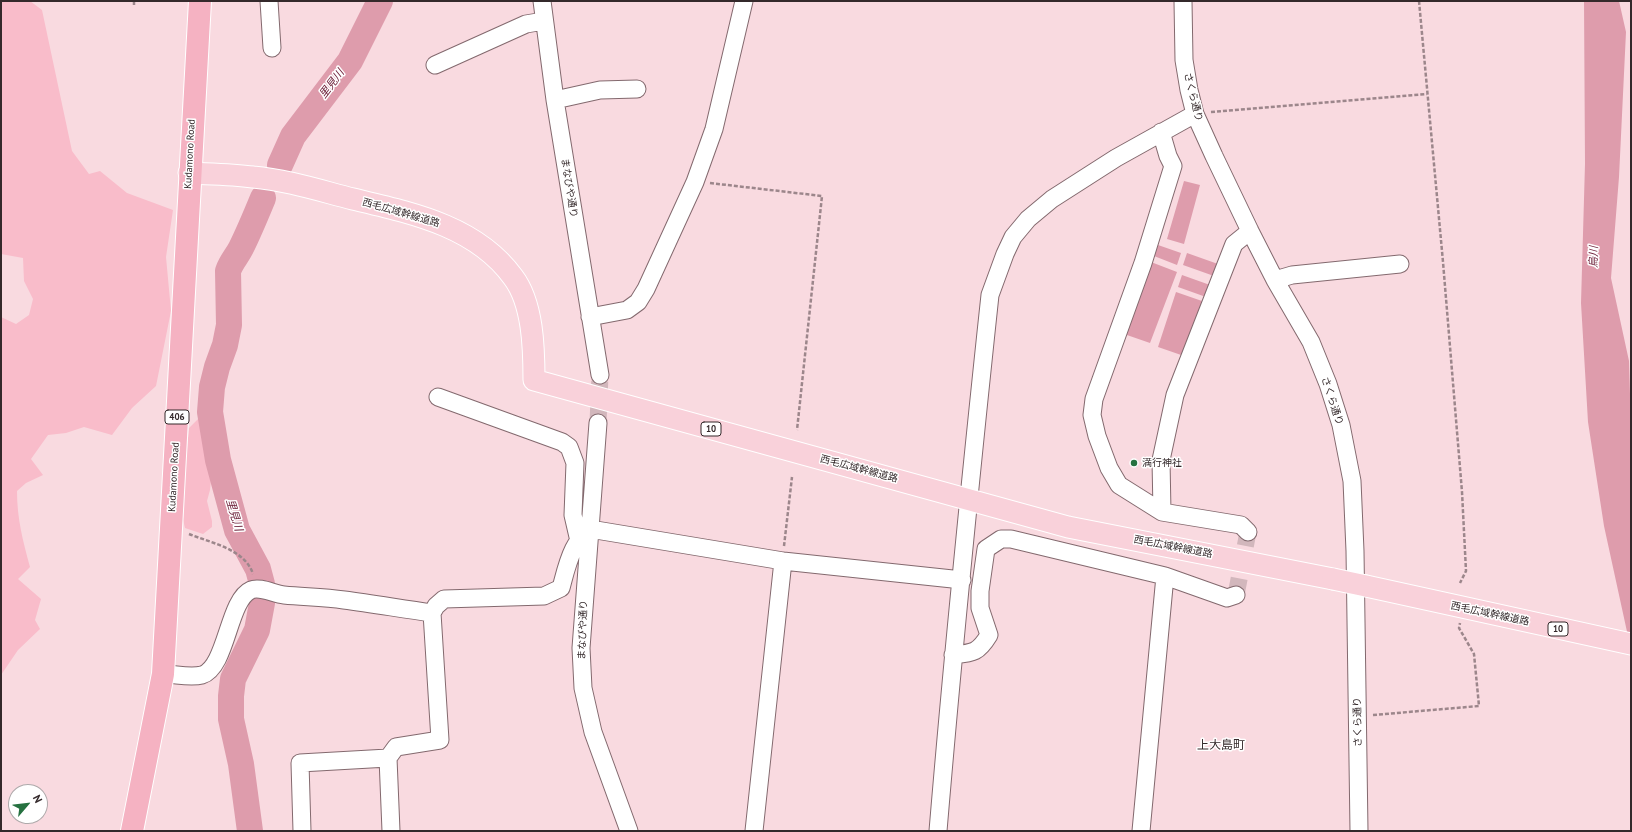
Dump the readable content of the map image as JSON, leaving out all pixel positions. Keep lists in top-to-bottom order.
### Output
{
  "streets": {
    "highway": ["Kudamono Road", "406"],
    "main road": ["西毛広域幹線道路", "10"],
    "street": ["さくら通り", "まなびや通り"]
  },
  "crossings": [
    ["Kudamono Road", "西毛広域幹線道路"]
  ],
  "districts": ["上大島町"],
  "water": ["里見川", "烏川"],
  "places": ["満行神社"],
  "north": "top right"
}
